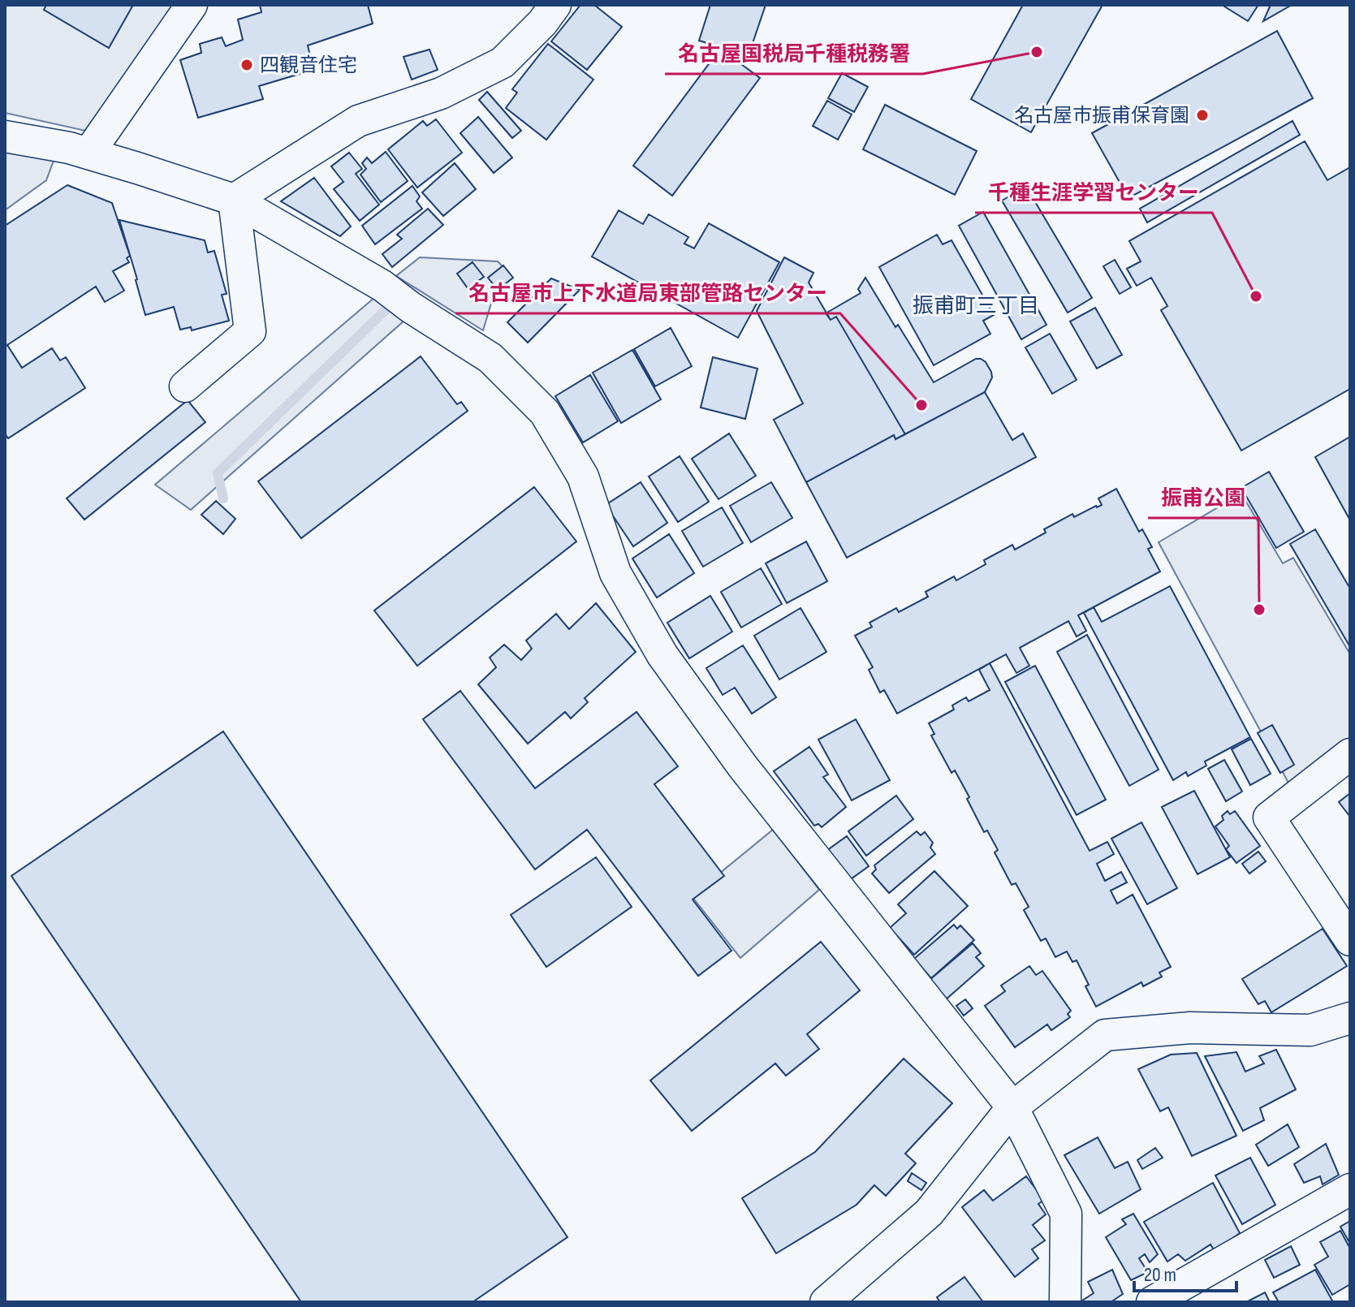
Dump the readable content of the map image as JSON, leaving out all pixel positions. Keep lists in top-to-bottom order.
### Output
{
  "districts": ["振甫町三丁目"],
  "places": [
    "名古屋国税局千種税務署",
    "四観音住宅",
    "名古屋市振甫保育園",
    "千種生涯学習センター",
    "名古屋市上下水道局東部管路センター",
    "振甫公園"
  ],
  "scale_bar": "20 m"
}
